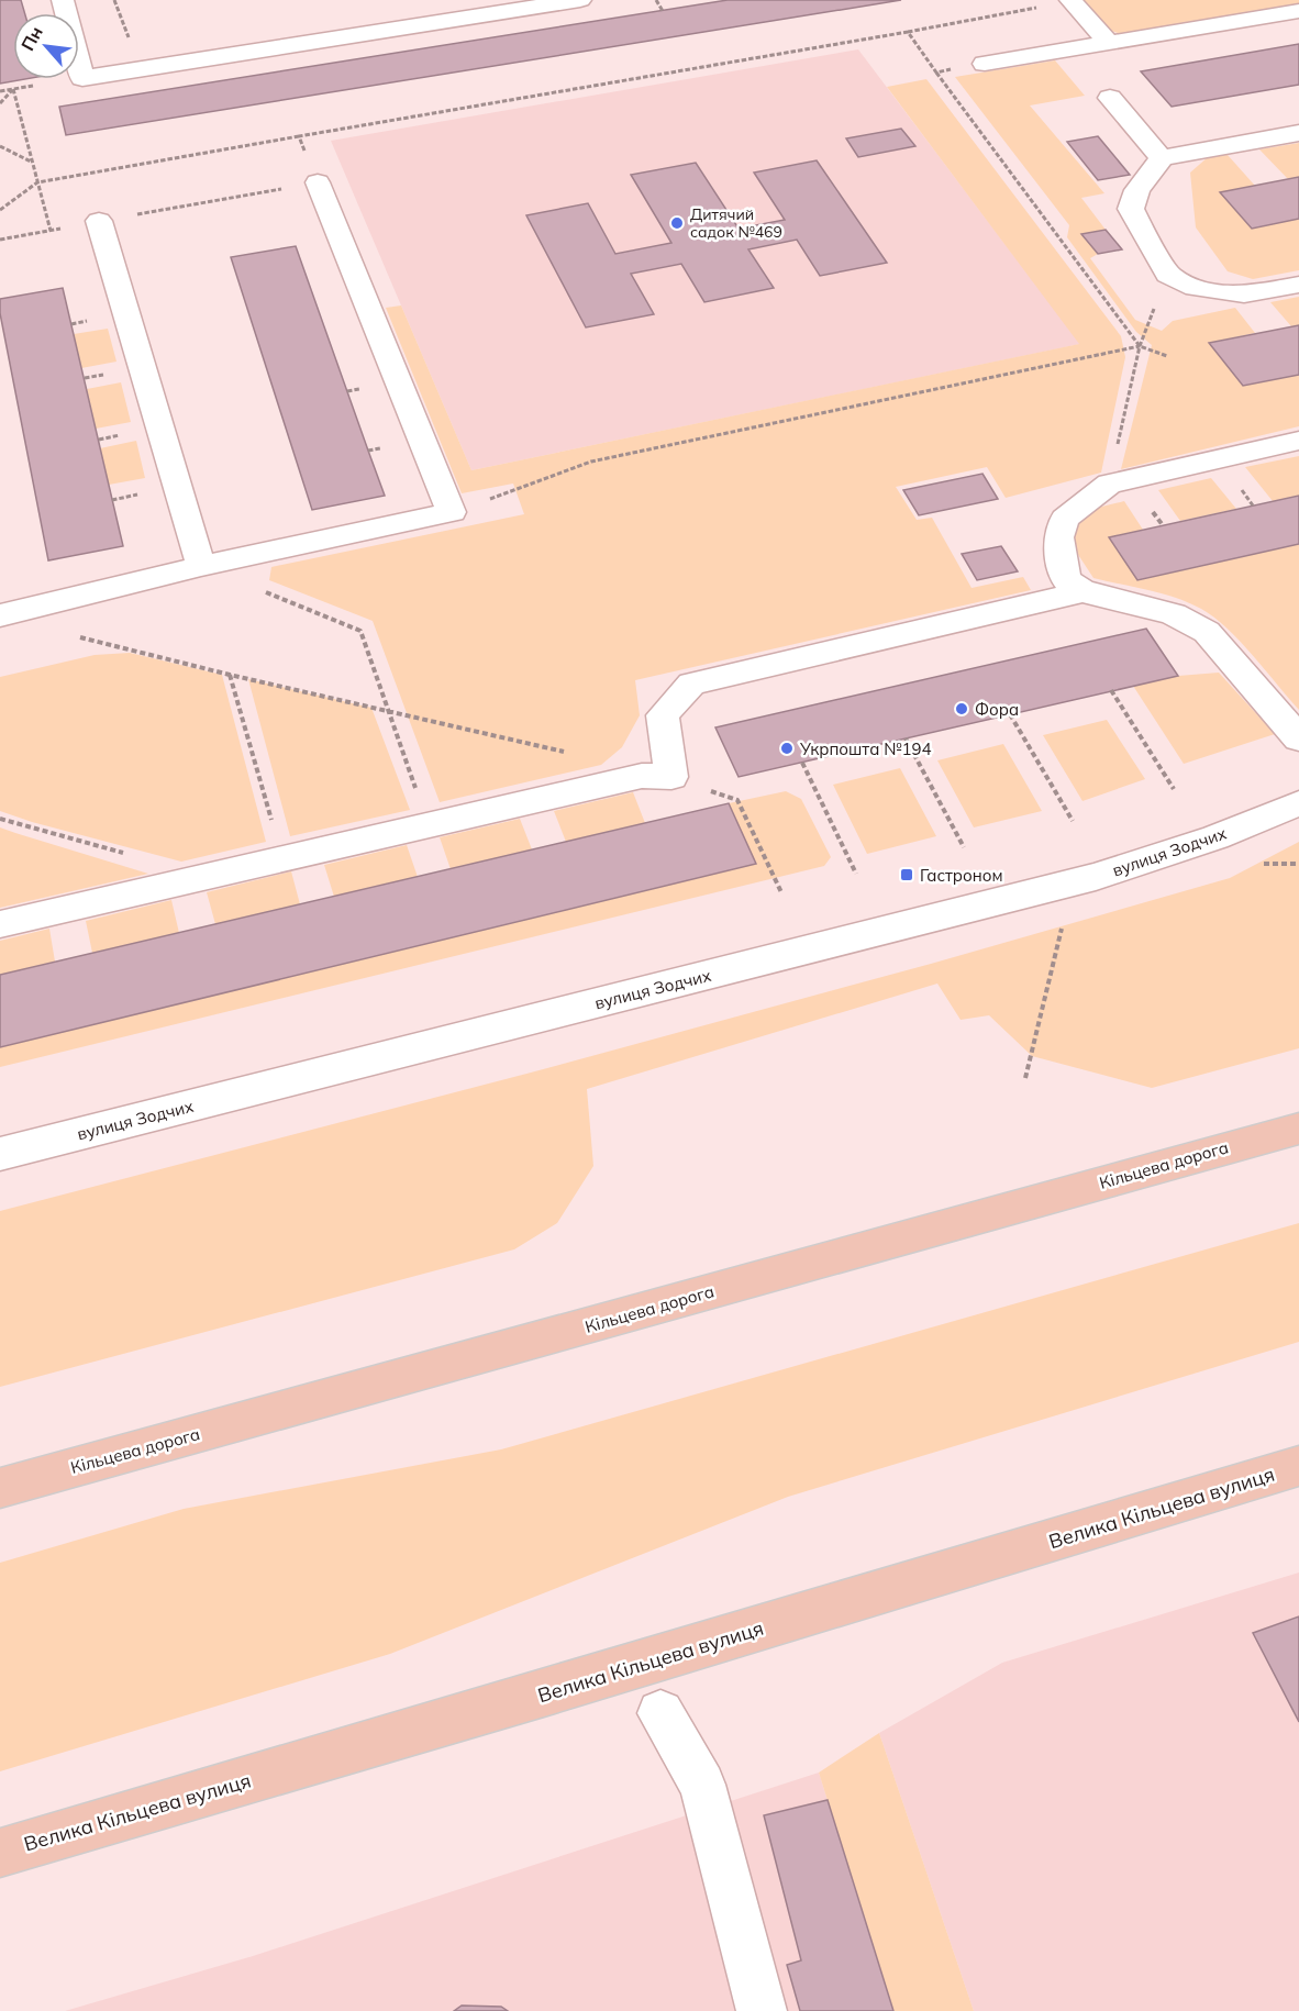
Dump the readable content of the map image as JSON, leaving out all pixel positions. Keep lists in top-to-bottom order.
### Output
{
  "streets": {
    "highway": ["Кільцева дорога", "Велика Кільцева вулиця"],
    "street": ["вулиця Зодчих"]
  },
  "places": {
    "other": ["Дитячий садок №469", "Фора", "Укрпошта №194"],
    "transit": ["Гастроном"]
  },
  "north": "top left"
}
